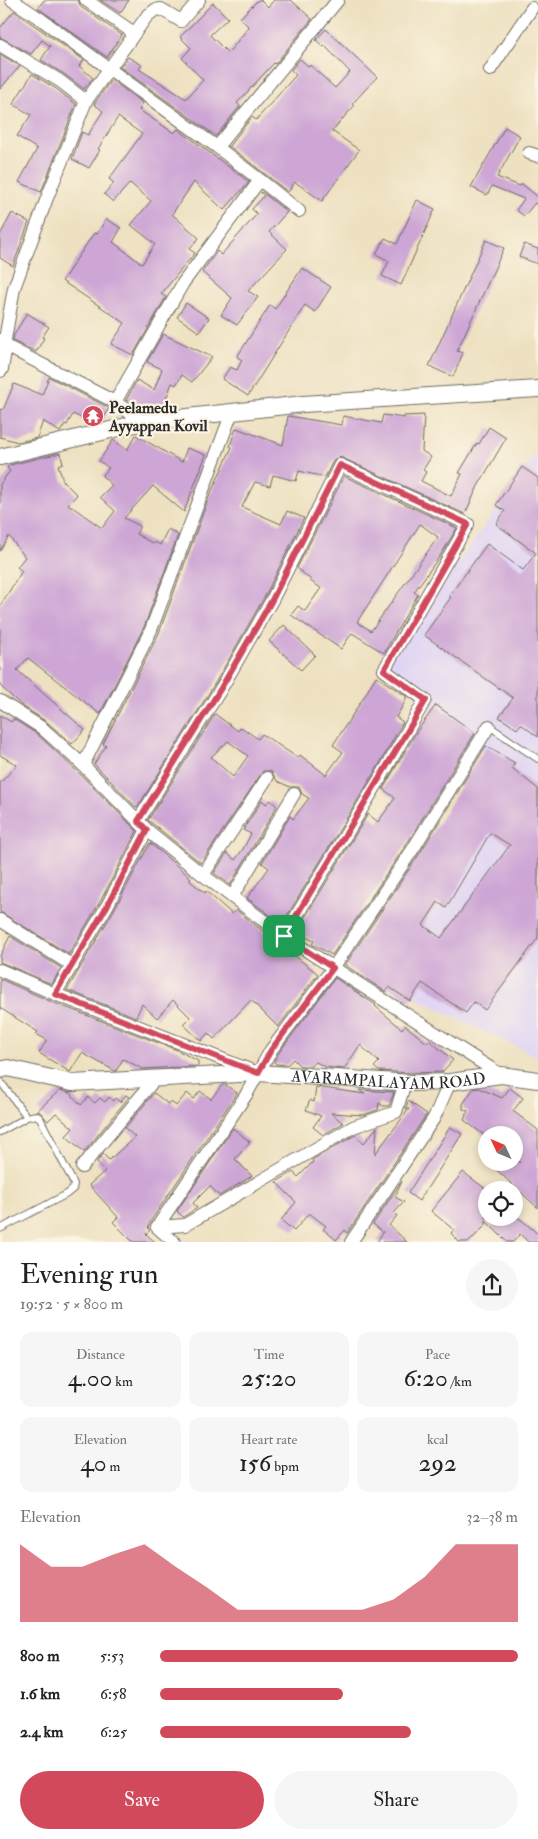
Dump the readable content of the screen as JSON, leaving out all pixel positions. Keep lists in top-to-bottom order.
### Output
{
  "streets": {
    "street": ["AVARAMPALAYAM ROAD"]
  },
  "places": {
    "temple": ["Peelamedu Ayyappan Kovil"]
  },
  "north": "top left",
  "page": {
    "heading": ["Evening run", "19:52 · 5 × 800 m"],
    "stats": [
      ["Distance", "4.00 km"],
      ["Time", "25:20"],
      ["Pace", "6:20 /km"],
      ["Elevation", "40 m"],
      ["Heart rate", "156 bpm"],
      ["kcal", "292"]
    ],
    "chart": ["Elevation", "32–38 m"],
    "list": [
      {
        "name": "800 m",
        "note": "5:53"
      },
      {
        "name": "1.6 km",
        "note": "6:58"
      },
      {
        "name": "2.4 km",
        "note": "6:25"
      }
    ],
    "buttons": ["Save", "Share"]
  }
}
